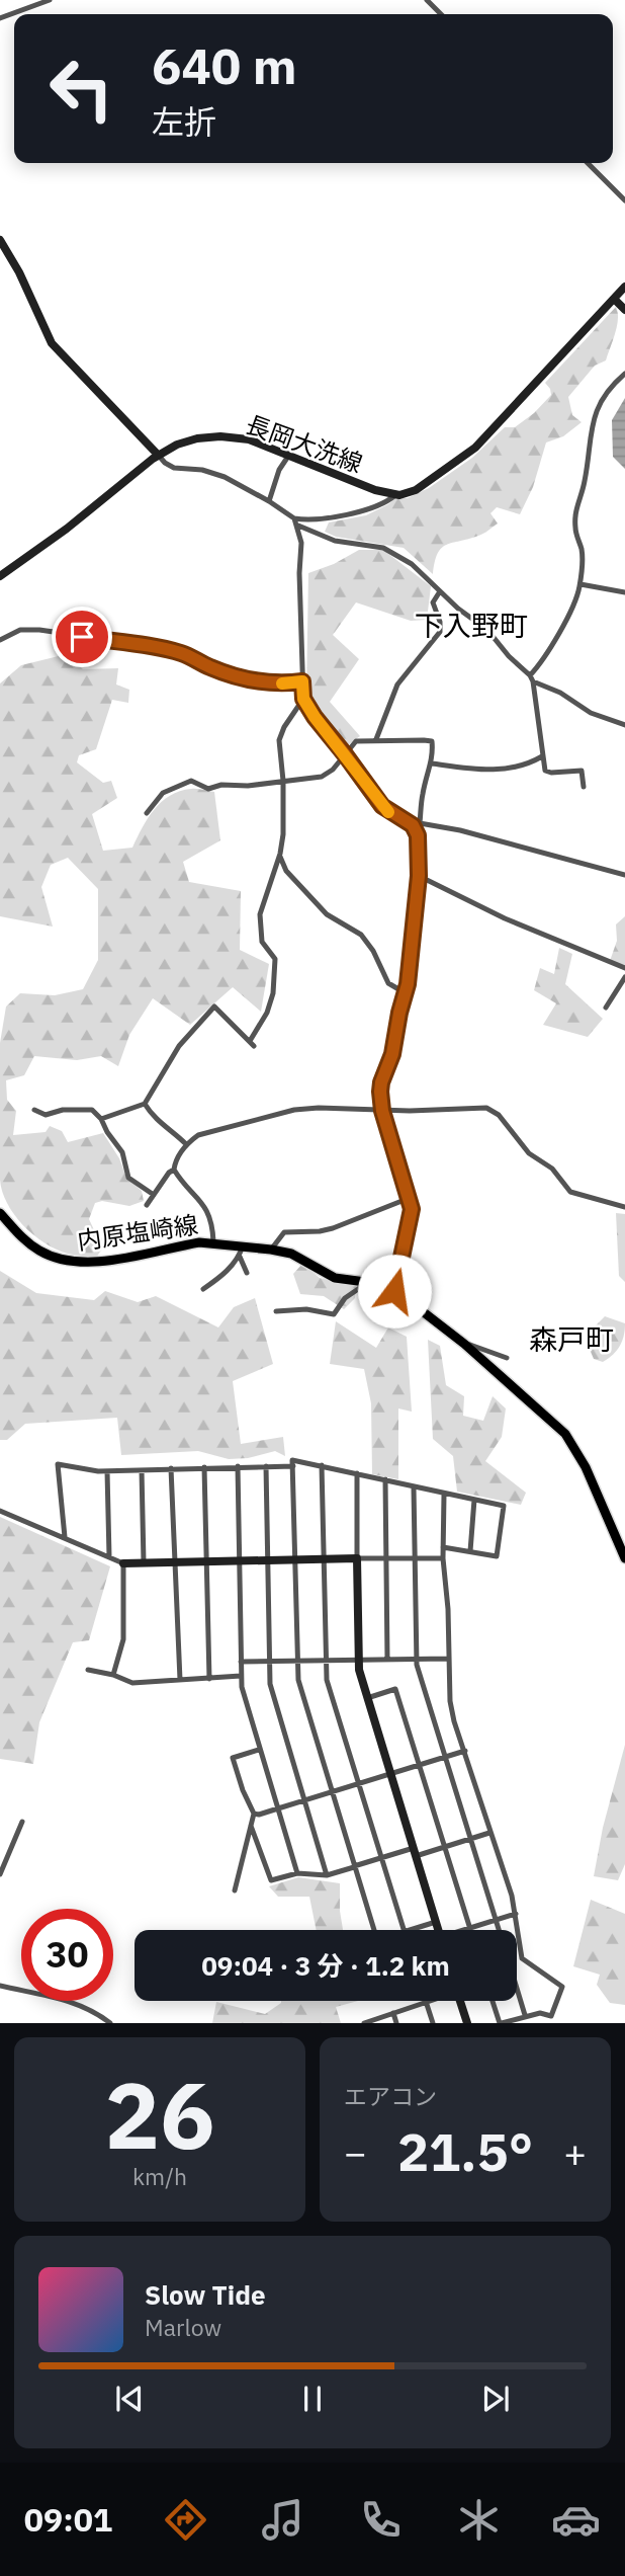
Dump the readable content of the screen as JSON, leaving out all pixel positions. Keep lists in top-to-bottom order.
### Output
{
  "streets": {
    "main road": ["長岡大洗線", "内原塩崎線"]
  },
  "districts": ["下入野町", "森戸町"],
  "page": {
    "turn": ["640 m", "左折"],
    "limit": "30",
    "trip": "09:04 · 3 分 · 1.2 km",
    "tile": [
      ["26", "km/h"],
      "エアコン"
    ],
    "heat": ["−", "21.5°", "+"],
    "song": ["Slow Tide", "Marlow"],
    "tabs": "09:01"
  }
}
